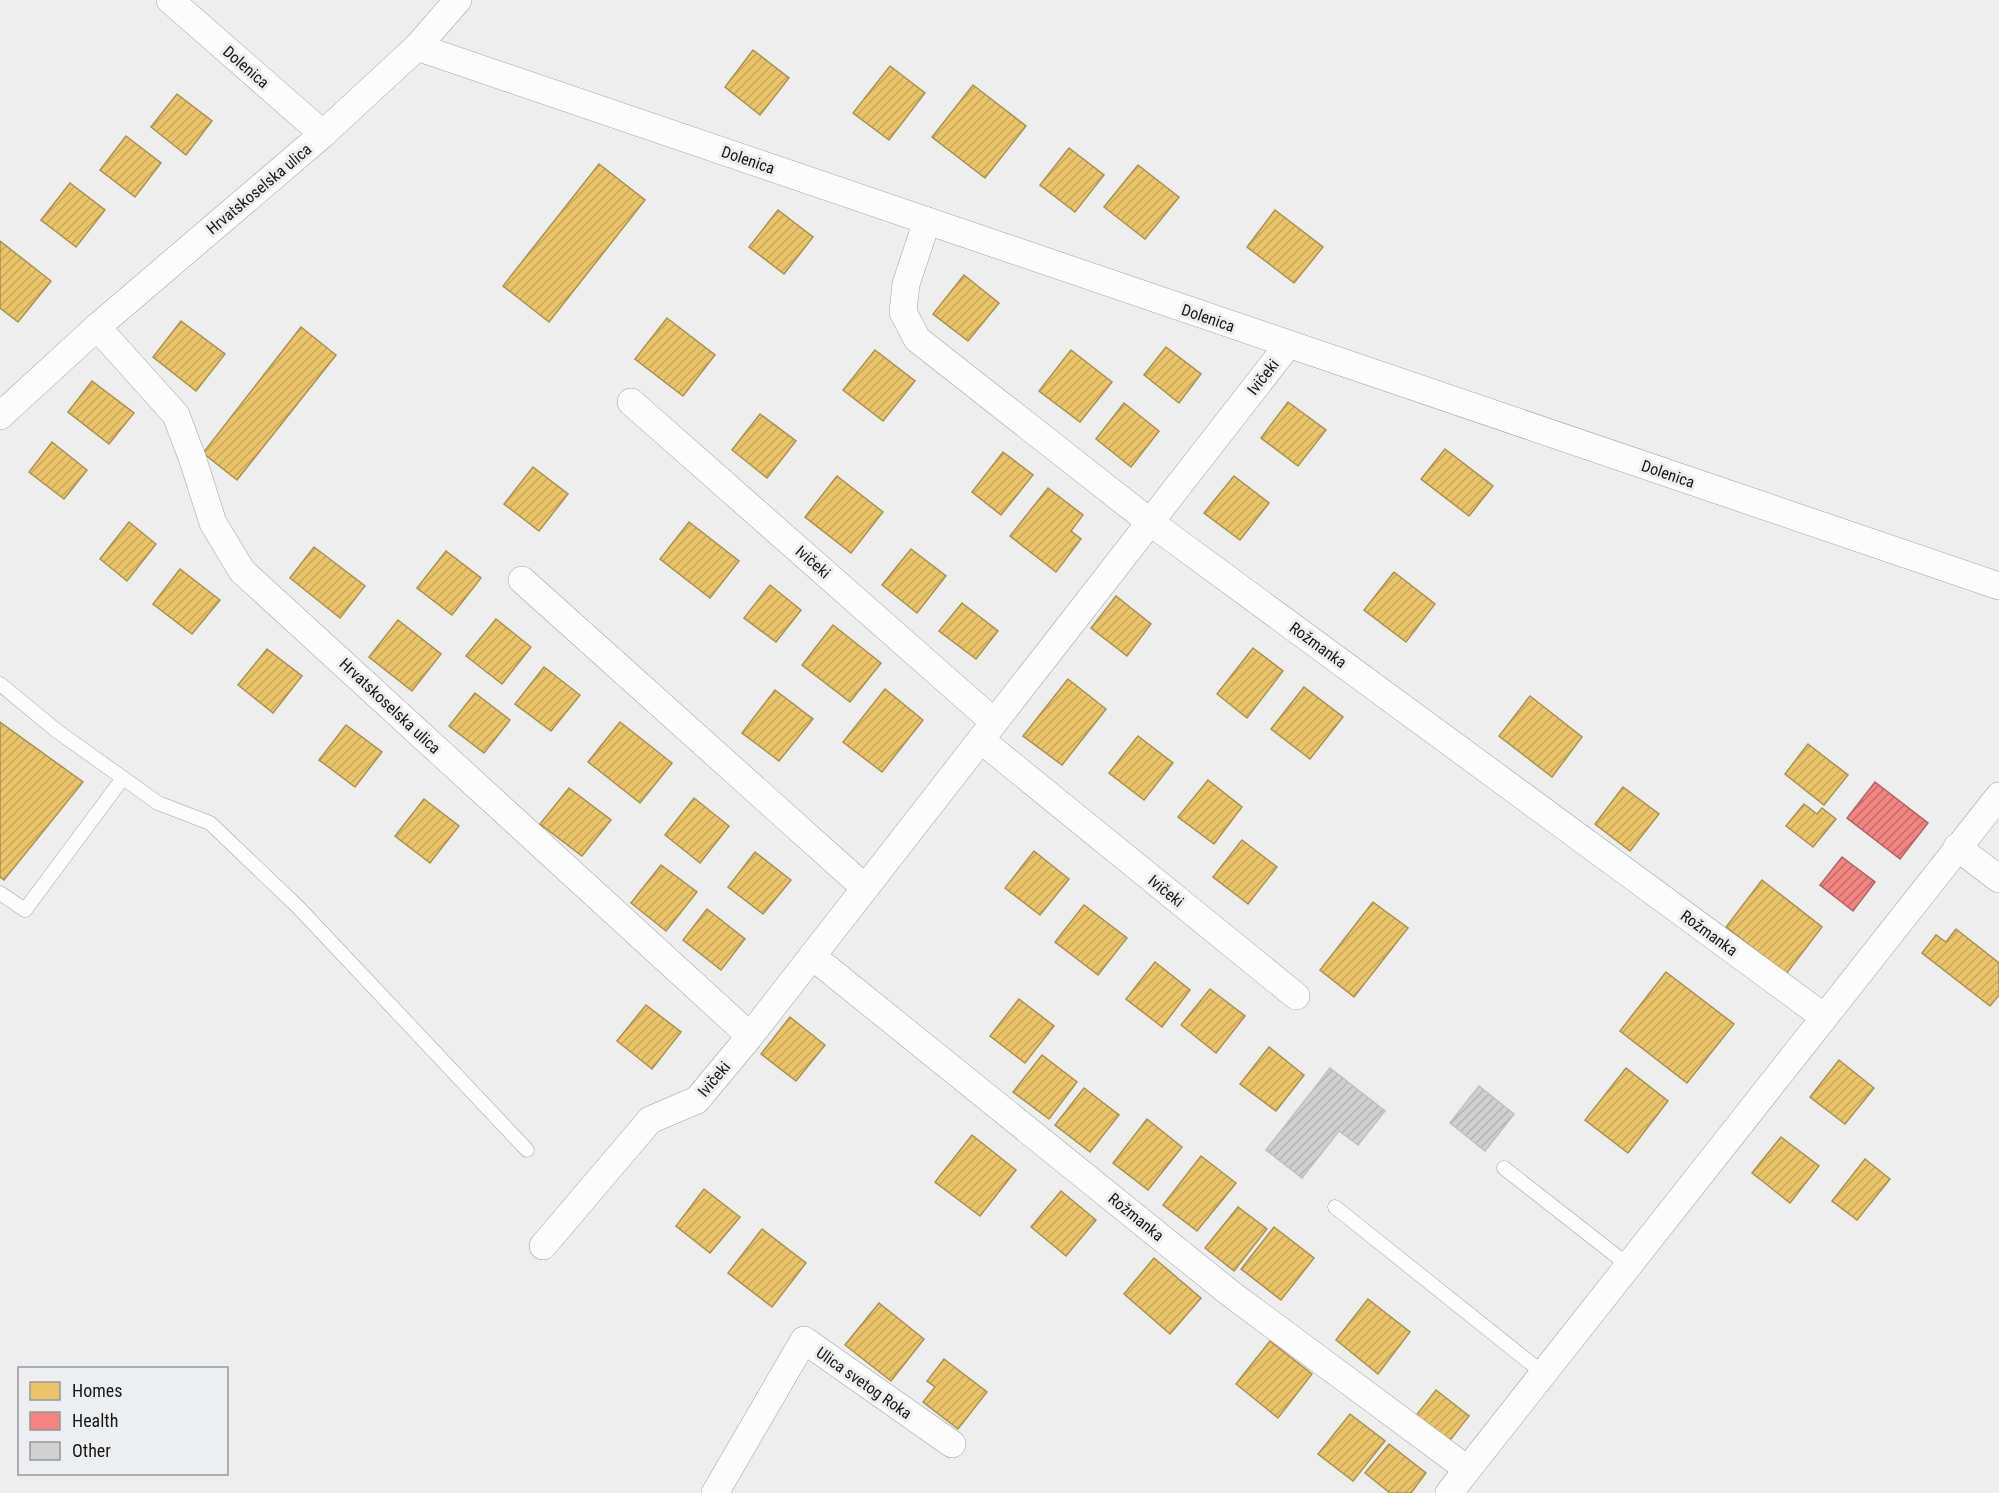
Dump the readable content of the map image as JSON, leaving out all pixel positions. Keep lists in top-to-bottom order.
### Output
{
  "streets": {
    "street": [
      "Dolenica",
      "Hrvatskoselska ulica",
      "Ivičeki",
      "Rožmanka",
      "Ulica svetog Roka"
    ]
  },
  "crossings": [
    ["Dolenica", "Hrvatskoselska ulica"],
    ["Dolenica", "Ivičeki"],
    ["Dolenica", "Rožmanka"],
    ["Hrvatskoselska ulica", "Ivičeki"],
    ["Ivičeki", "Rožmanka"]
  ],
  "legend": ["Homes", "Health", "Other"]
}
